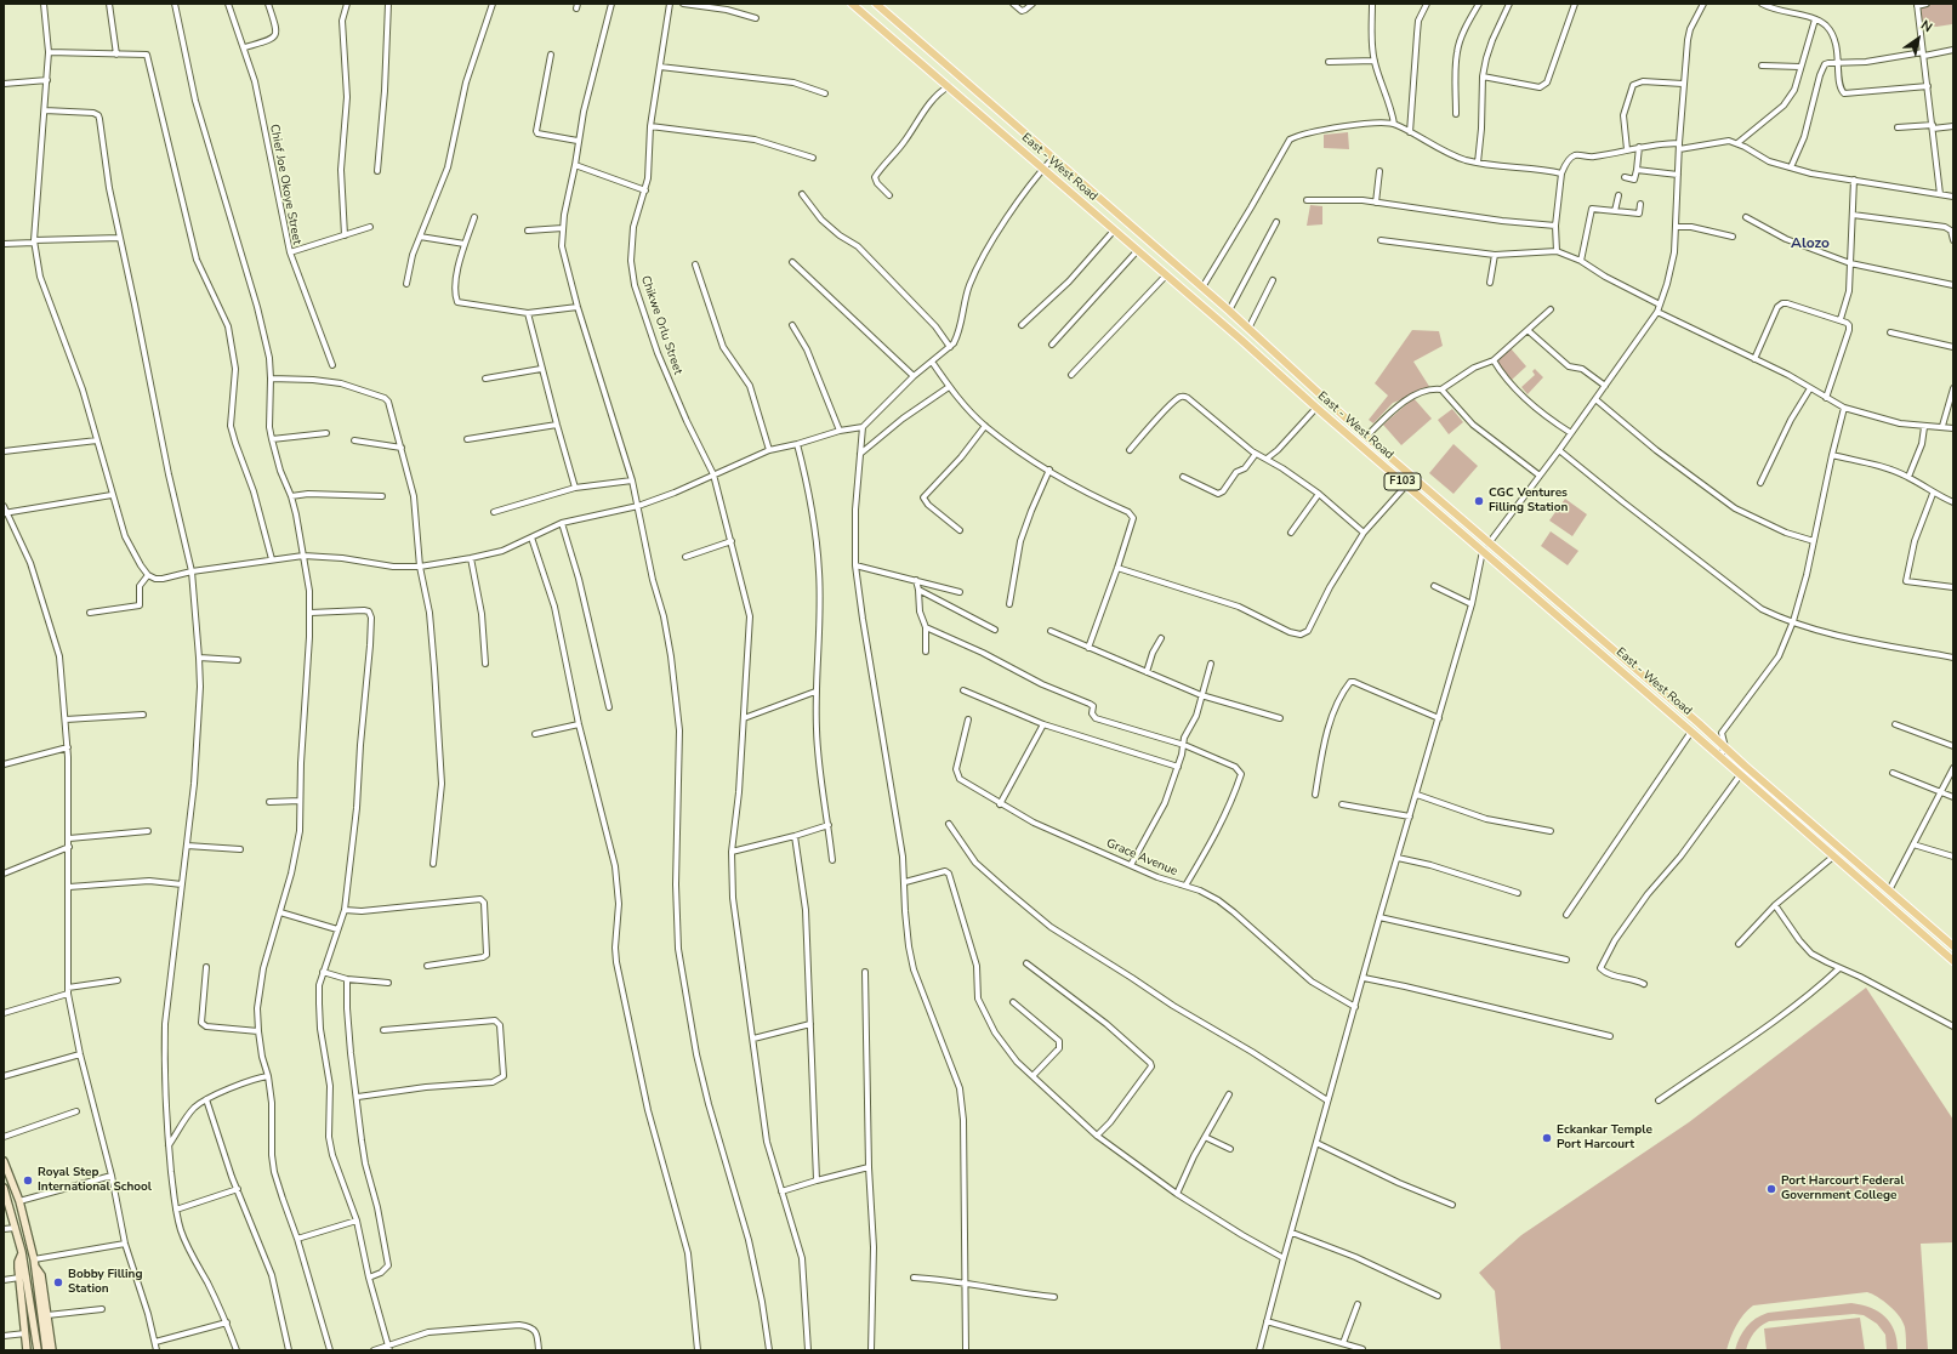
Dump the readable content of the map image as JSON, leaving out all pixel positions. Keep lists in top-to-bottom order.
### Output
{
  "streets": {
    "main road": ["East - West Road", "F103"],
    "street": ["Chief Joe Okoye Street", "Chikwe Orlu Street", "Grace Avenue"]
  },
  "districts": ["Alozo"],
  "places": [
    "CGC Ventures Filling Station",
    "Eckankar Temple Port Harcourt",
    "Royal Step International School",
    "Port Harcourt Federal Government College",
    "Bobby Filling Station"
  ],
  "north": "top right"
}
